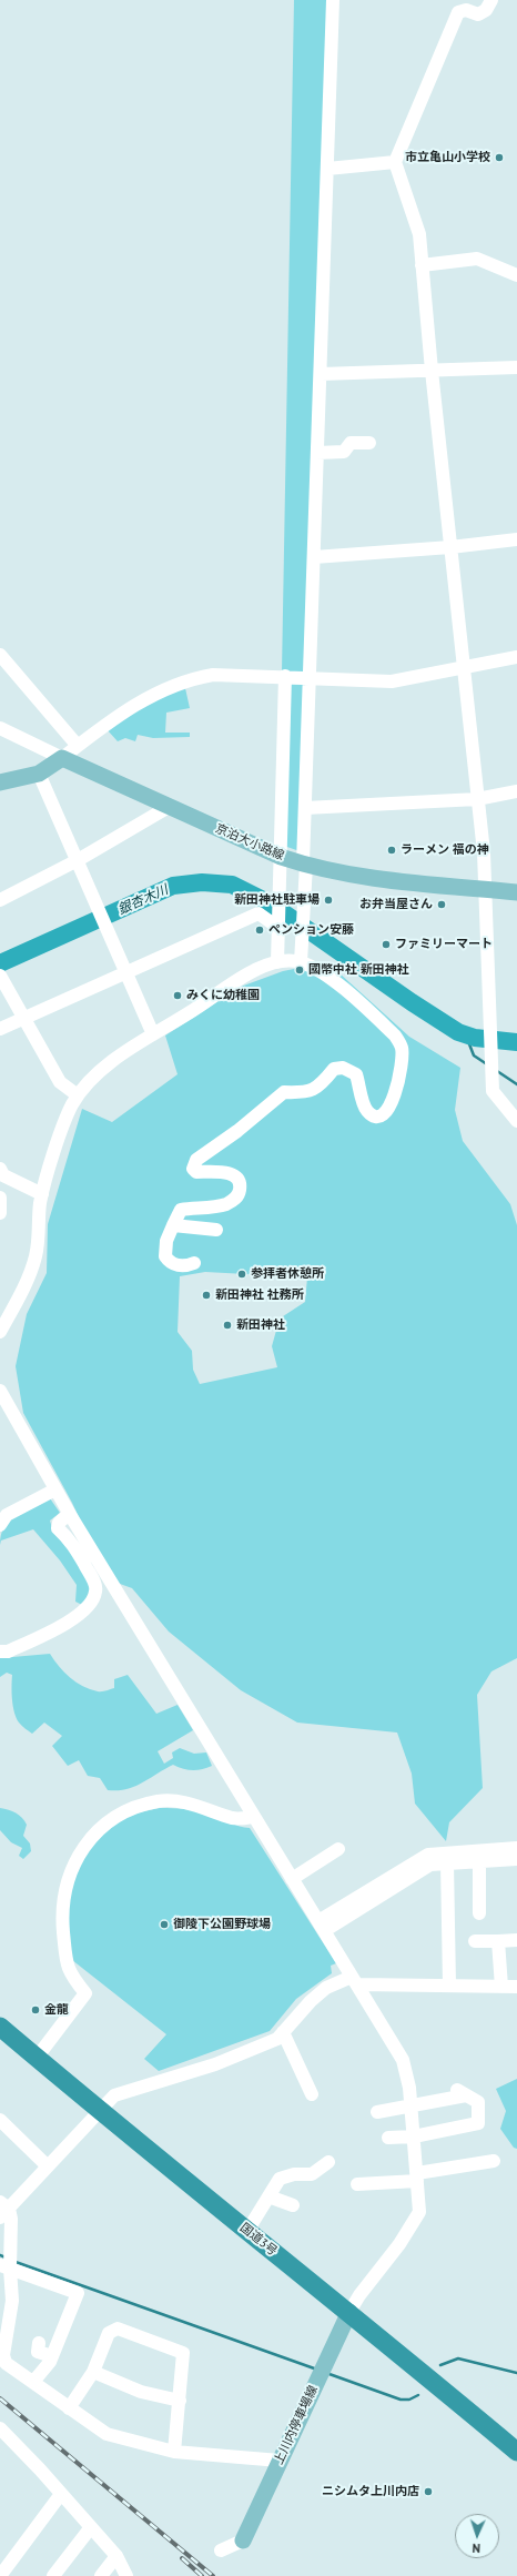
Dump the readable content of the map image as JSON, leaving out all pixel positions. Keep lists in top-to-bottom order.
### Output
{
  "streets": {
    "highway": ["国道3号"],
    "main road": ["京泊大小路線", "上川内停車場線"]
  },
  "crossings": [
    ["国道3号", "上川内停車場線"]
  ],
  "water": ["銀杏木川"],
  "places": [
    "市立亀山小学校",
    "ラーメン 福の神",
    "新田神社駐車場",
    "お弁当屋さん",
    "ペンション安藤",
    "ファミリーマート",
    "國幣中社 新田神社",
    "みくに幼稚園",
    "参拝者休憩所",
    "新田神社 社務所",
    "新田神社",
    "御陵下公園野球場",
    "金龍",
    "ニシムタ上川内店"
  ],
  "north": "bottom"
}
